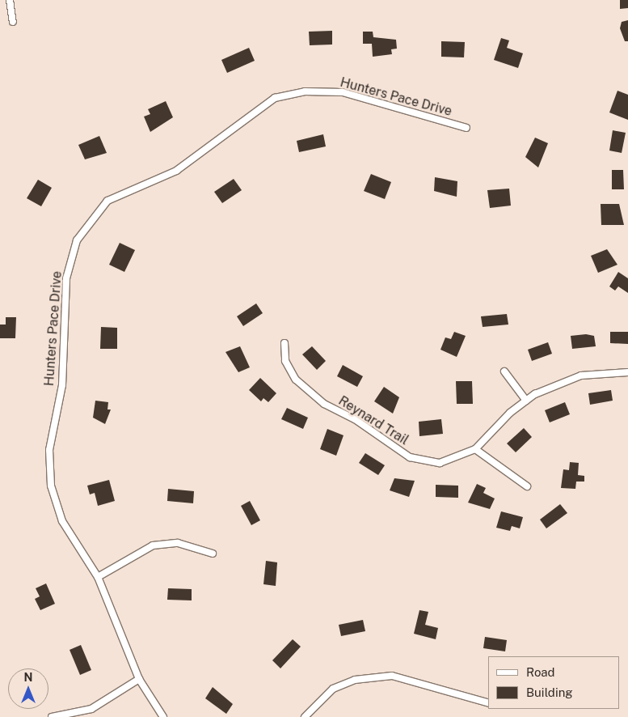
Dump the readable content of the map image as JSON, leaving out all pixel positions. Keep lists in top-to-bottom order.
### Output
{
  "streets": {
    "street": ["Hunters Pace Drive", "Reynard Trail"]
  },
  "legend": ["Road", "Building"],
  "north": "top"
}
